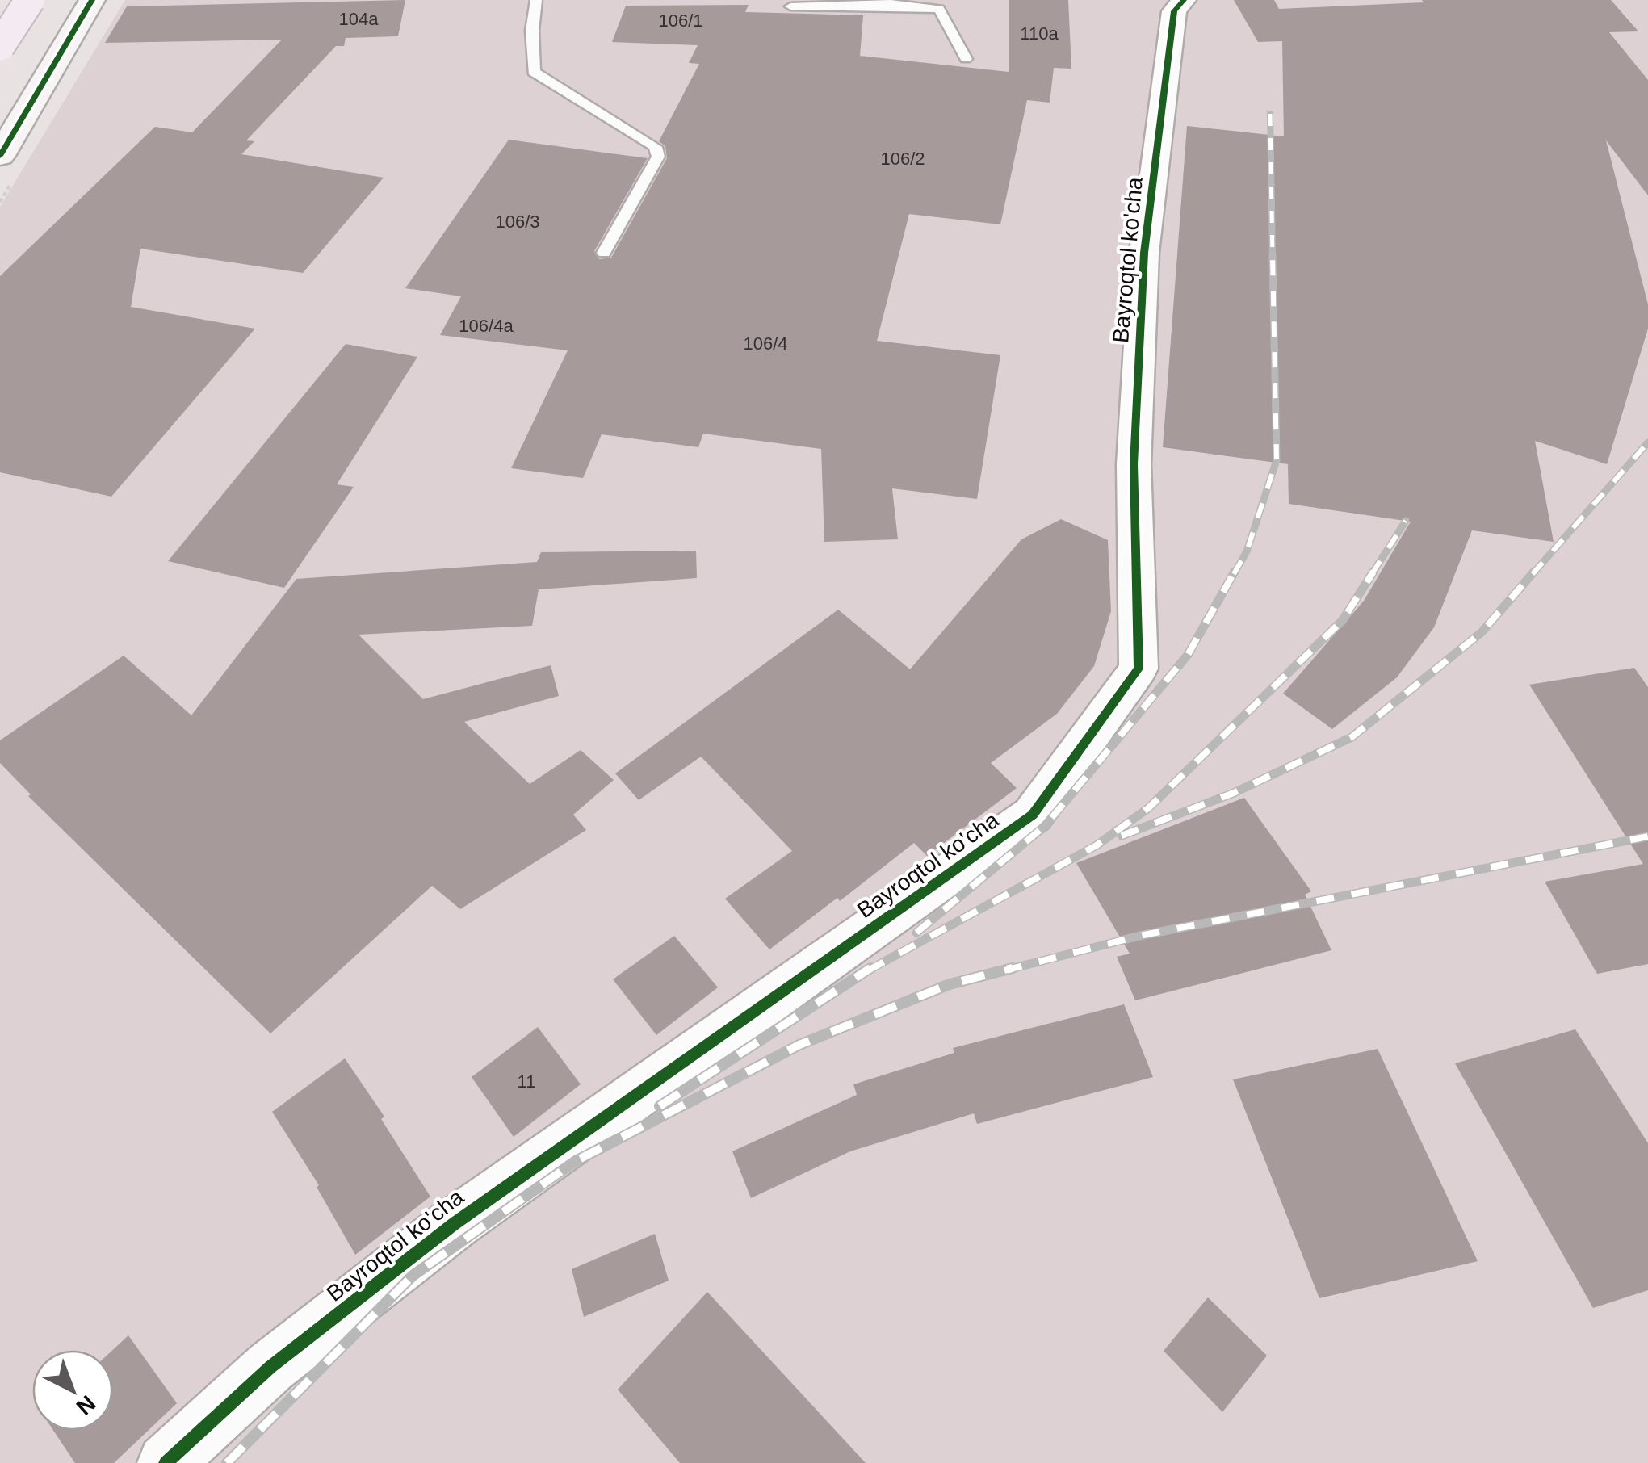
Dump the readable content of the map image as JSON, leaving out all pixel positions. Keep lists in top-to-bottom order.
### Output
{
  "streets": {
    "street": ["Bayroqtol ko'cha"]
  },
  "house_numbers": [
    "104a",
    "106/1",
    "110a",
    "106/2",
    "106/3",
    "106/4a",
    "106/4",
    "11"
  ],
  "north": "bottom right"
}
